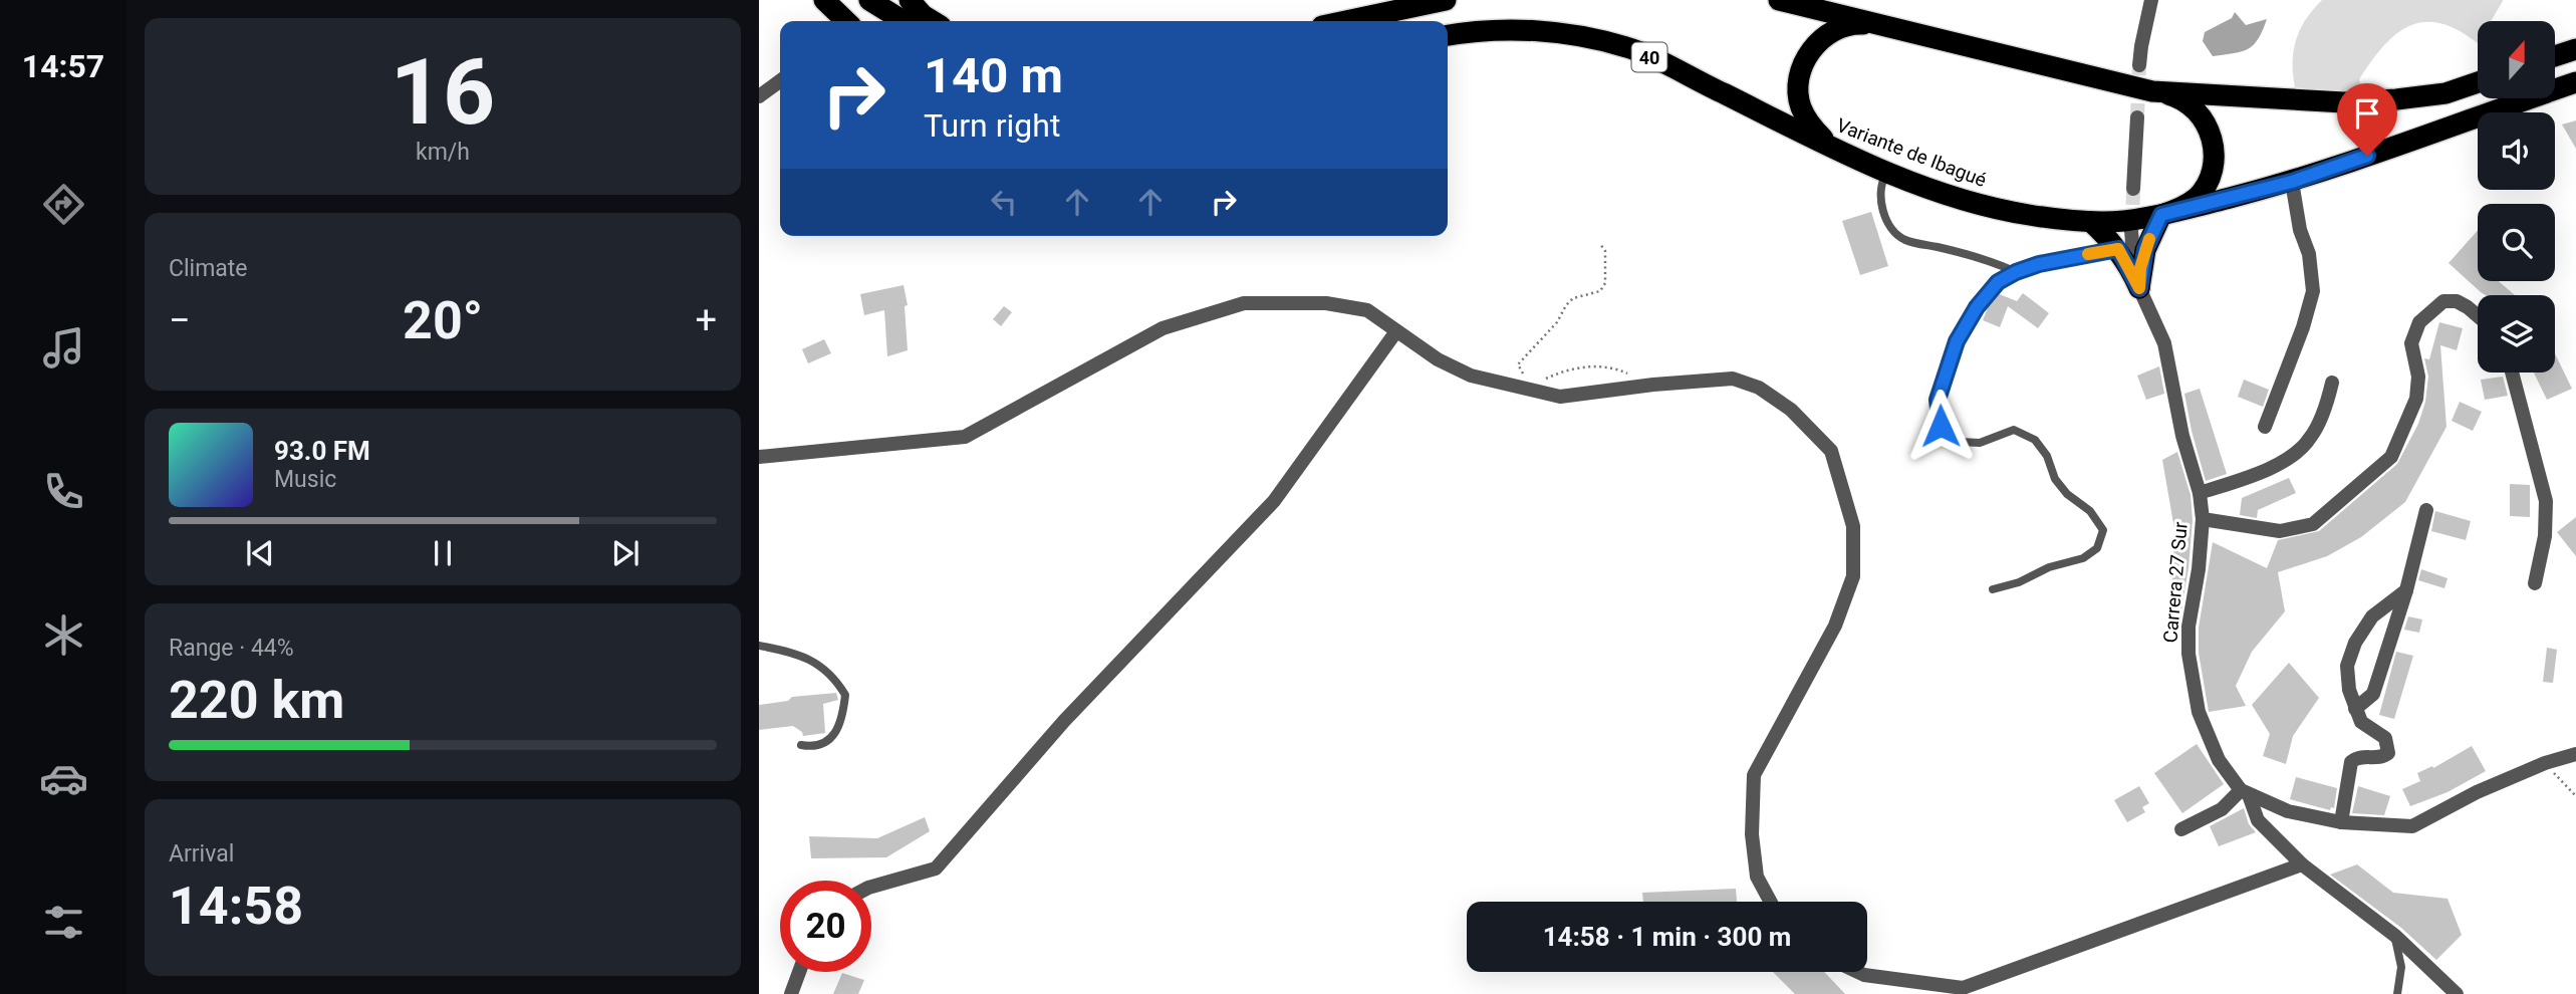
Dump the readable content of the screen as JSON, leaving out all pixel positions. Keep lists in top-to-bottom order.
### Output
{
  "streets": {
    "highway": ["40", "Variante de Ibagué"],
    "street": ["Carrera 27 Sur"]
  },
  "north": "top",
  "page": {
    "tabs": "14:57",
    "tile": [
      ["16", "km/h"],
      "Climate",
      ["Range · 44%", "220 km"],
      ["Arrival", "14:58"]
    ],
    "turn": ["140 m", "Turn right"],
    "heat": ["−", "20°", "+"],
    "song": ["93.0 FM", "Music"],
    "limit": "20",
    "trip": "14:58 · 1 min · 300 m"
  }
}
